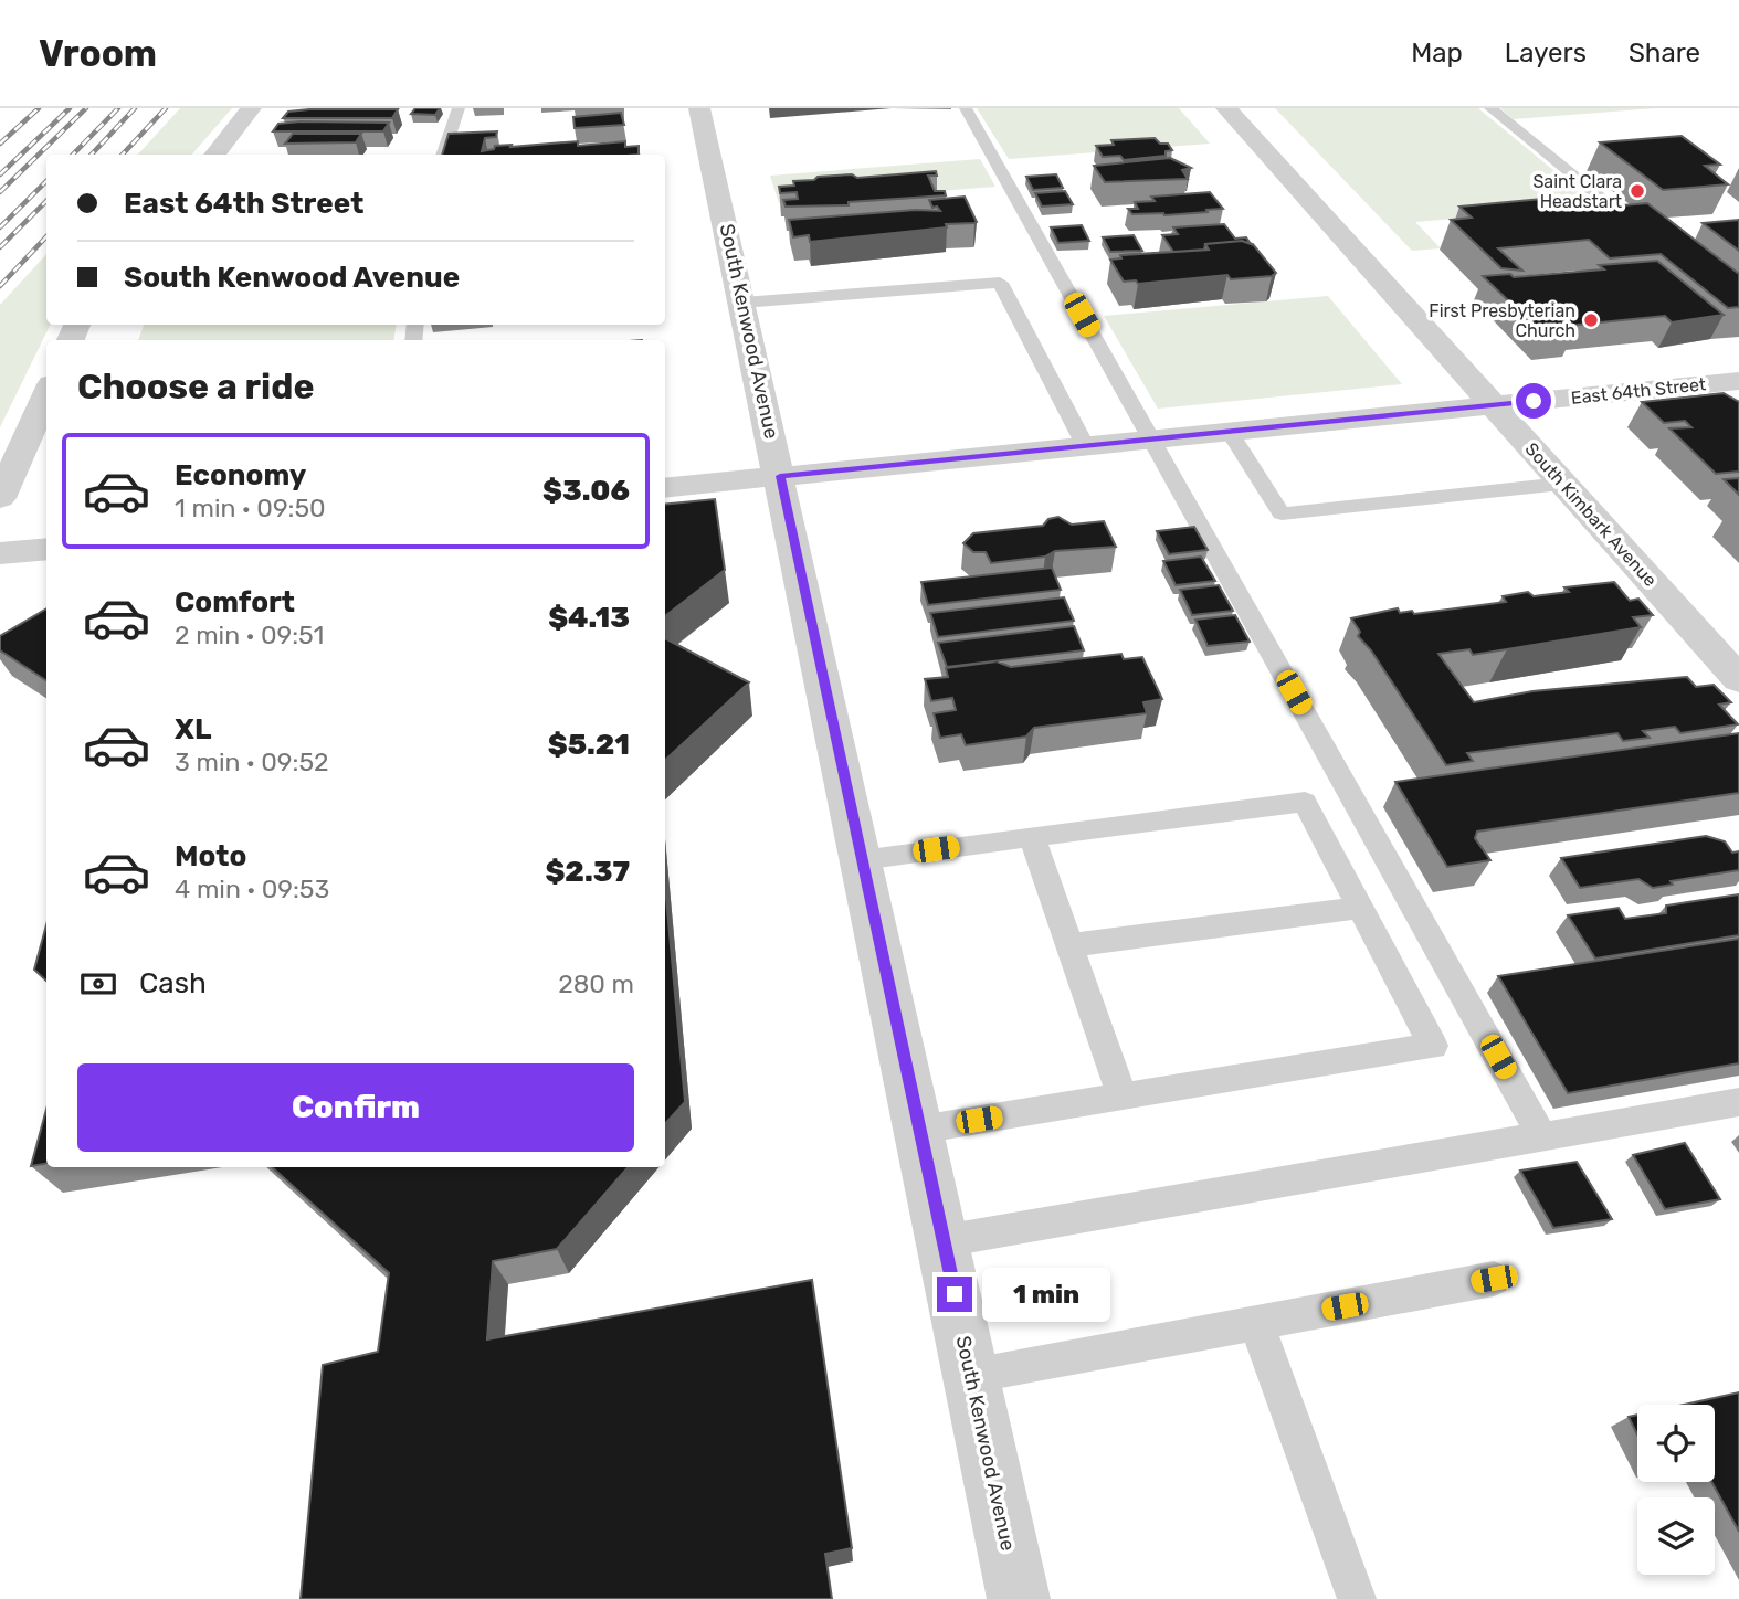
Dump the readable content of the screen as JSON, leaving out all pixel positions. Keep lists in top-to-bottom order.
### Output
{
  "streets": {
    "street": ["South Kenwood Avenue", "East 64th Street", "South Kimbark Avenue"]
  },
  "crossings": [
    ["South Kenwood Avenue", "East 64th Street"],
    ["East 64th Street", "South Kimbark Avenue"]
  ],
  "places": ["Saint Clara Headstart", "First Presbyterian Church"],
  "page": {
    "header": "Vroom",
    "nav": ["Map", "Layers", "Share"],
    "banner": ["East 64th Street", "South Kenwood Avenue"],
    "heading": "Choose a ride",
    "list": [
      {
        "name": "Economy",
        "note": "1 min · 09:50",
        "value": "$3.06"
      },
      {
        "name": "Comfort",
        "note": "2 min · 09:51",
        "value": "$4.13"
      },
      {
        "name": "XL",
        "note": "3 min · 09:52",
        "value": "$5.21"
      },
      {
        "name": "Moto",
        "note": "4 min · 09:53",
        "value": "$2.37"
      }
    ],
    "pay": ["Cash", "280 m"],
    "buttons": "Confirm",
    "bubble": "1 min"
  }
}
